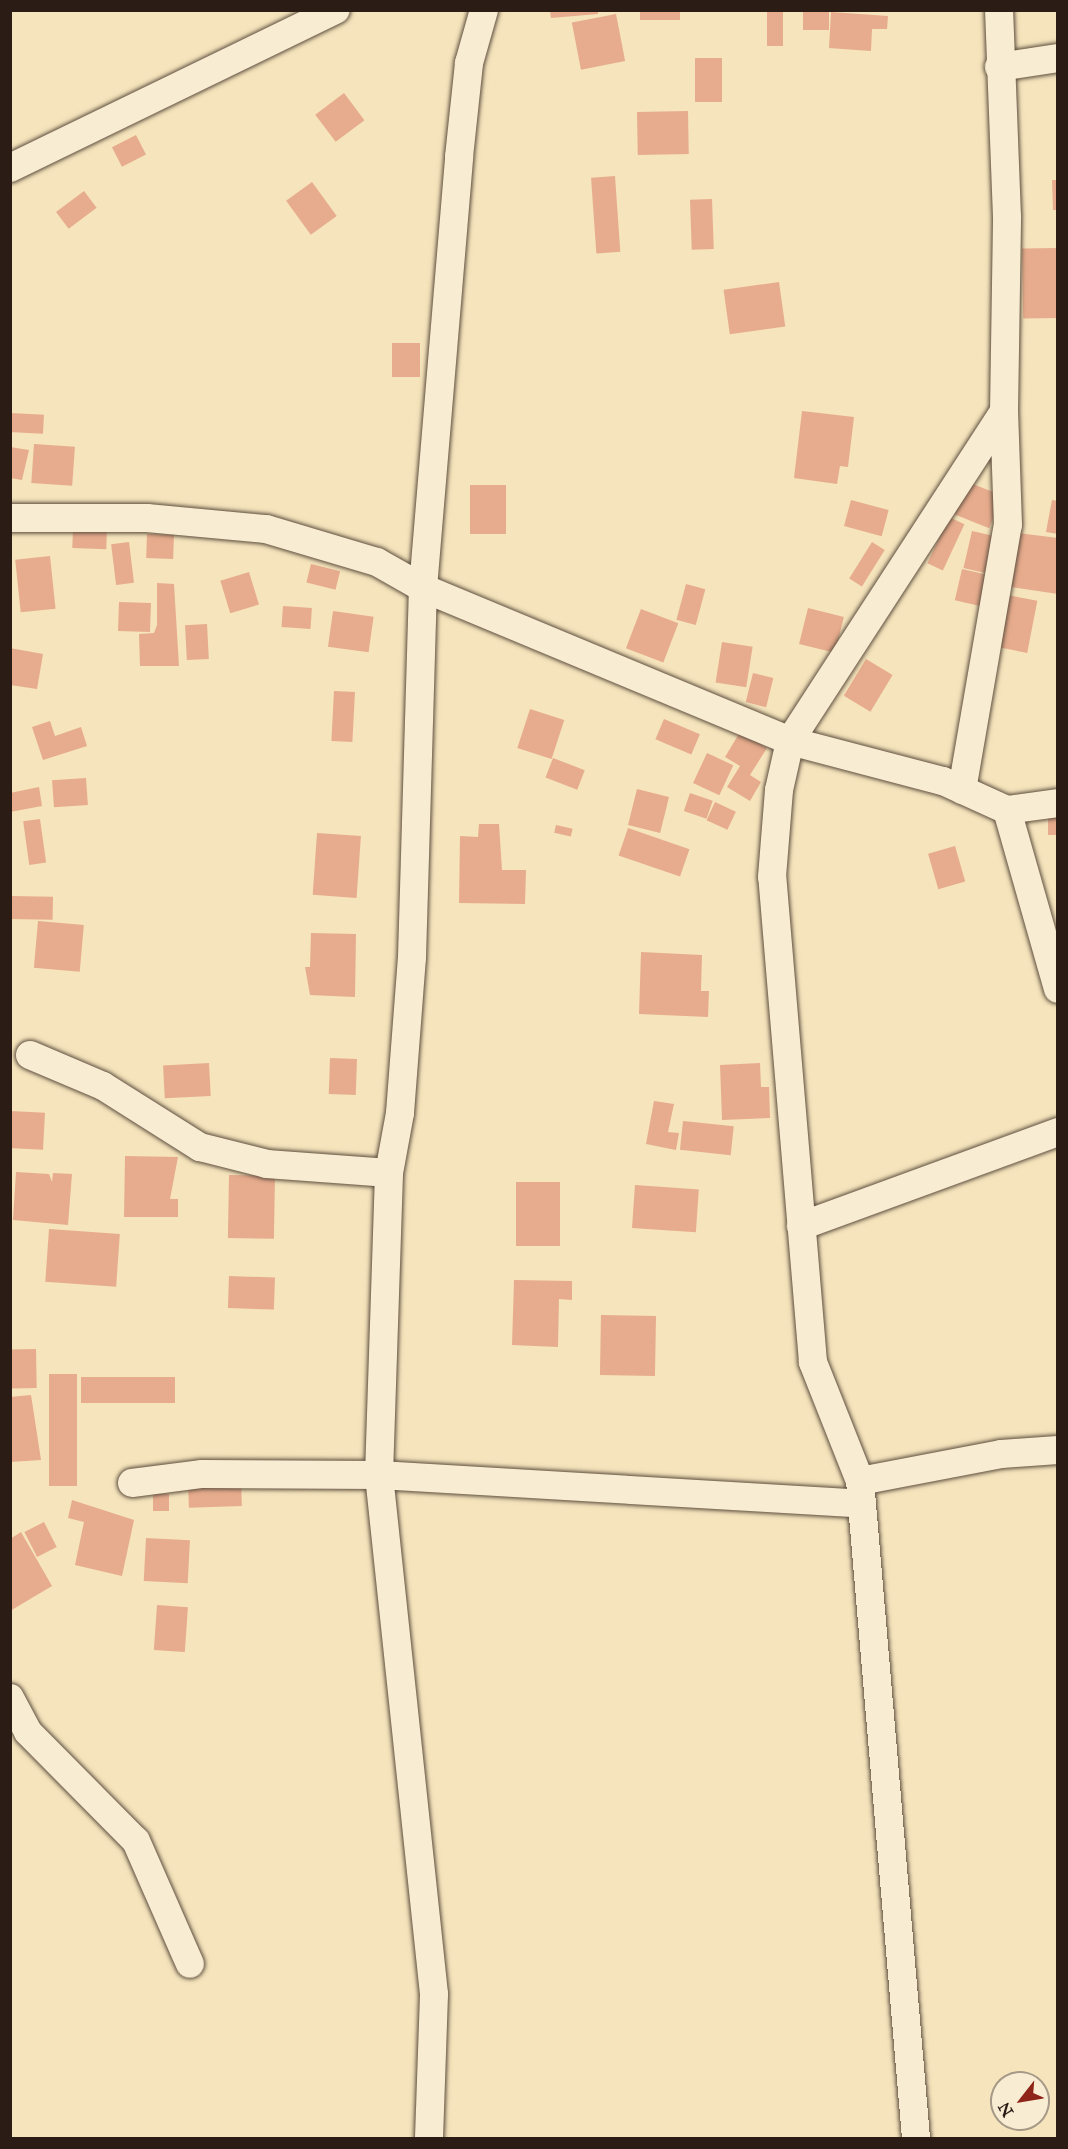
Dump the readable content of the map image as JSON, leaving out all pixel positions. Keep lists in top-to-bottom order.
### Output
{
  "north": "bottom left"
}
